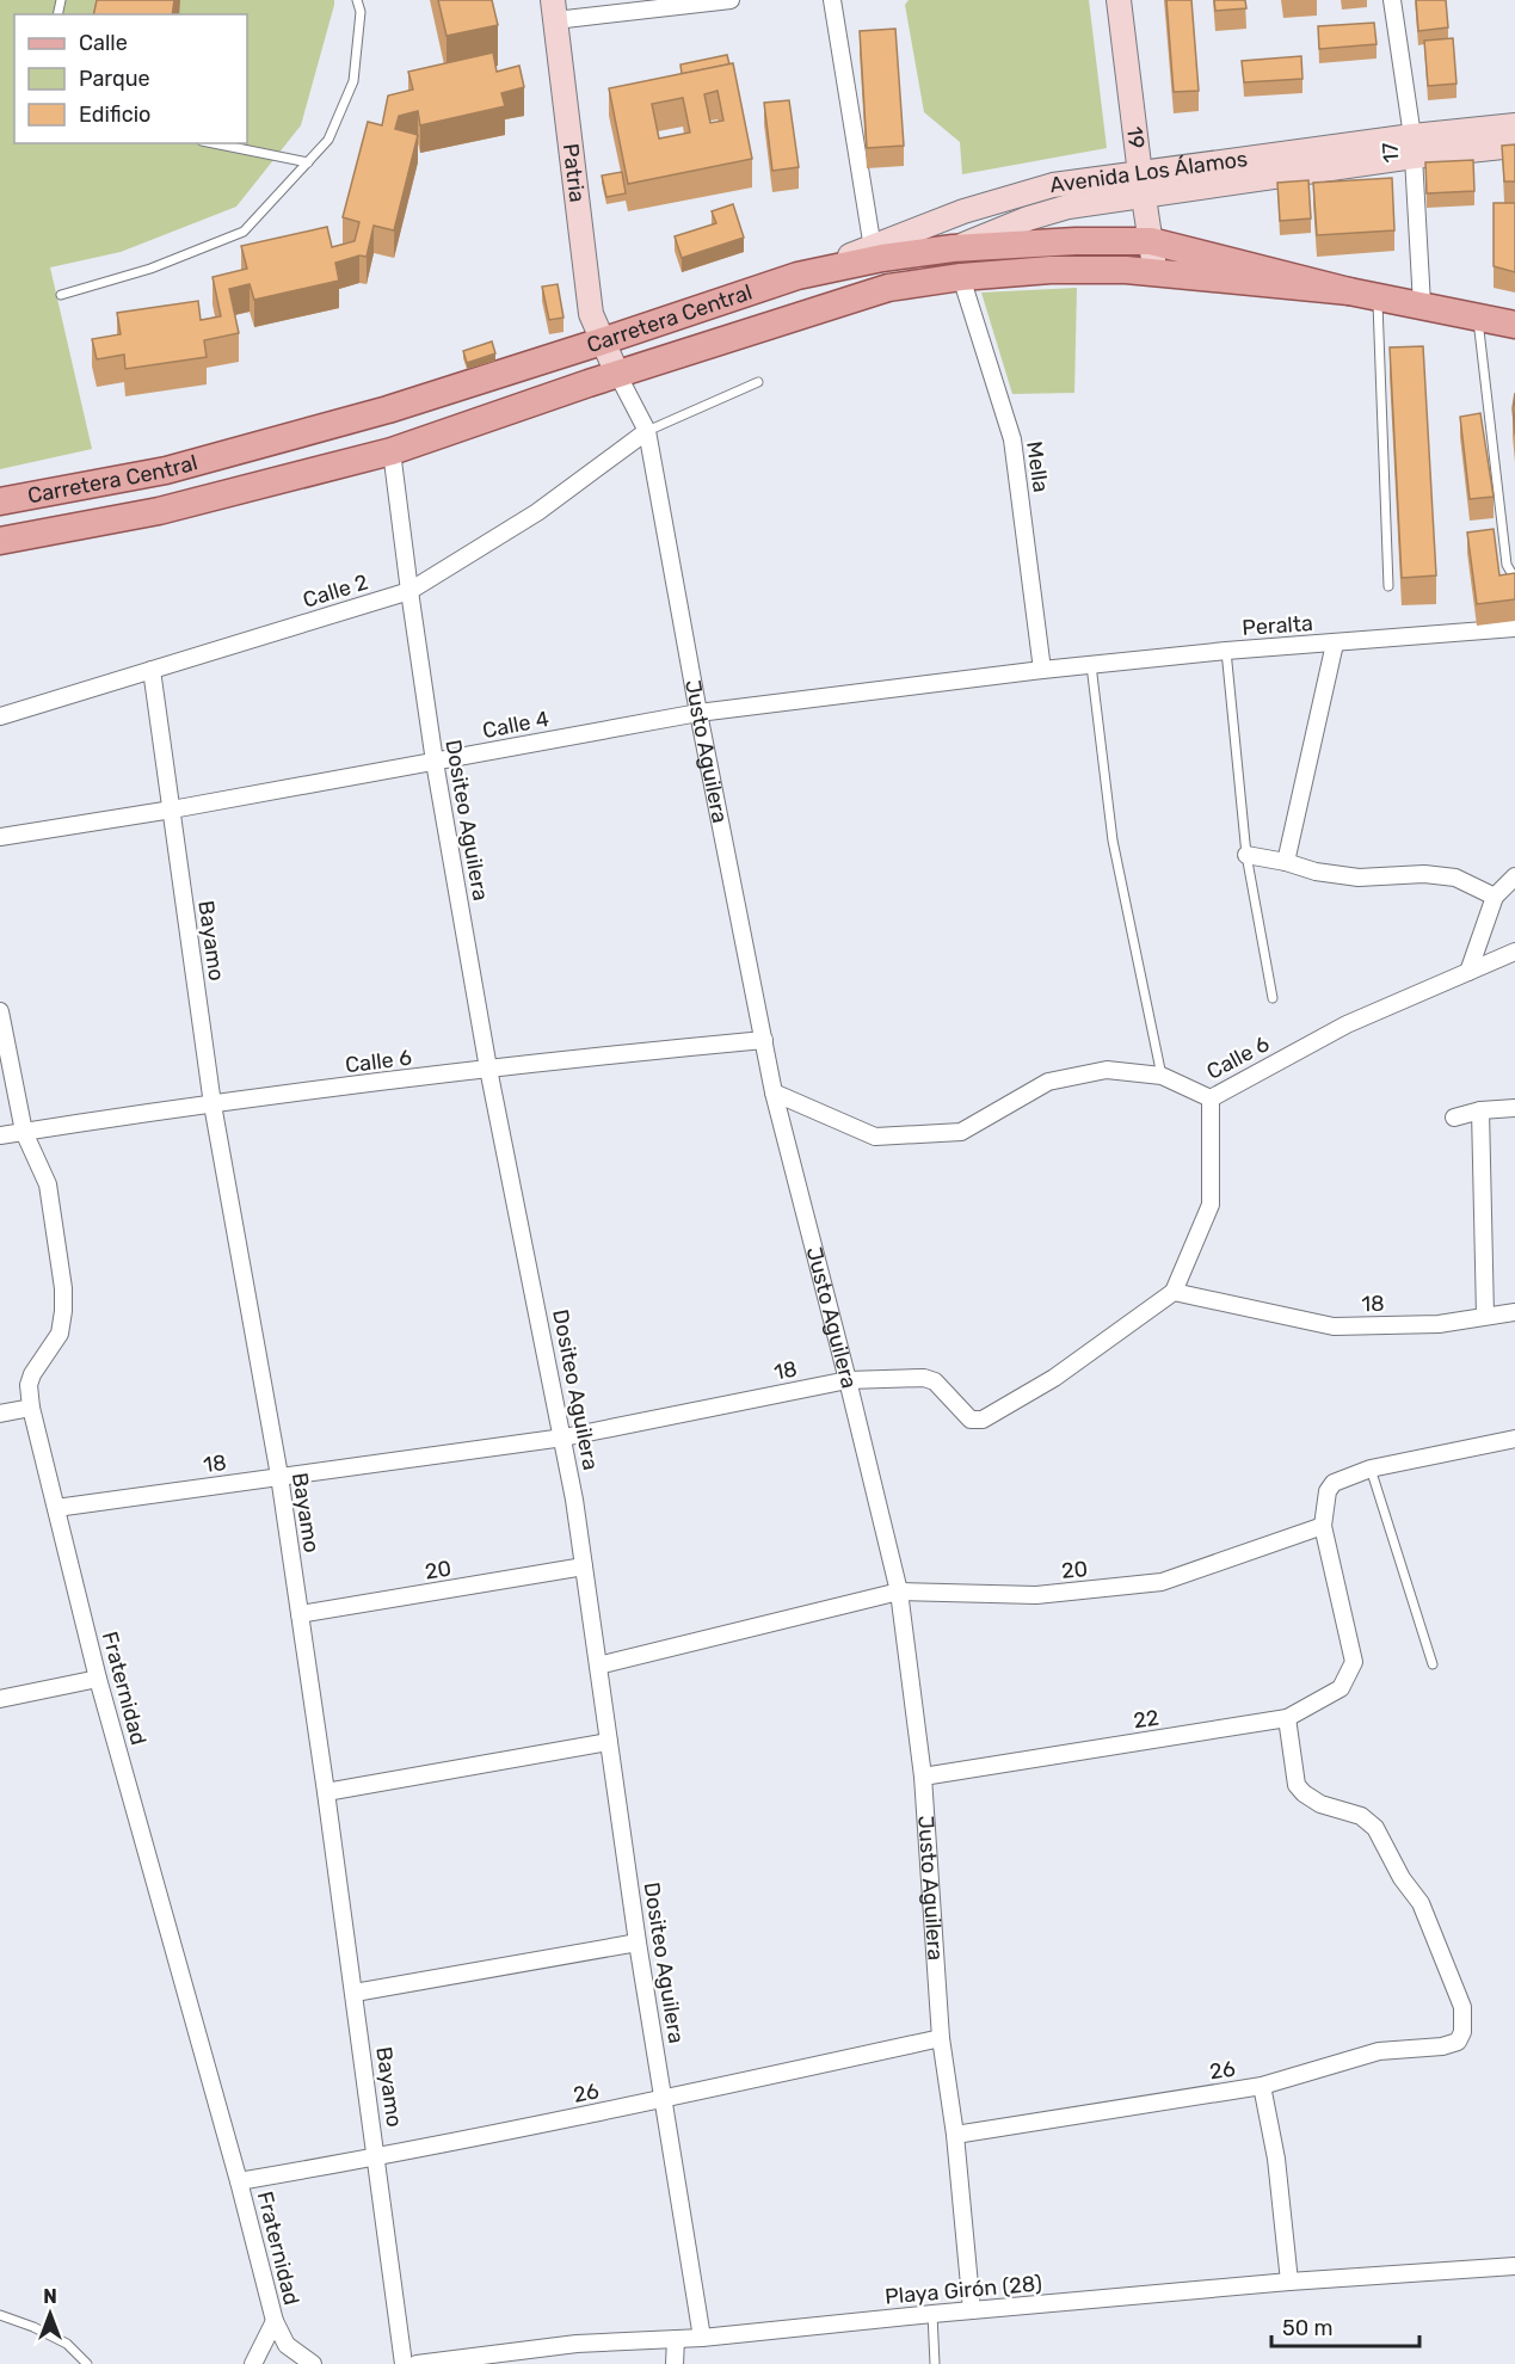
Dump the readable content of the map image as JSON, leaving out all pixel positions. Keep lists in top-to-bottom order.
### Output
{
  "streets": {
    "main road": [
      "19",
      "Patria",
      "Avenida Los Álamos",
      "Carretera Central",
      "Justo Aguilera"
    ],
    "street": [
      "17",
      "Mella",
      "Calle 2",
      "Peralta",
      "Calle 4",
      "Dositeo Aguilera",
      "Bayamo",
      "Calle 6",
      "18",
      "20",
      "Fraternidad",
      "22",
      "26",
      "Playa Girón (28)"
    ]
  },
  "crossings": [
    ["19", "Avenida Los Álamos"],
    ["19", "Carretera Central"],
    ["17", "Avenida Los Álamos"],
    ["17", "Carretera Central"],
    ["Patria", "Carretera Central"],
    ["Patria", "Justo Aguilera"],
    ["Avenida Los Álamos", "Carretera Central"],
    ["Carretera Central", "Mella"],
    ["Carretera Central", "Justo Aguilera"],
    ["Carretera Central", "Dositeo Aguilera"],
    ["Mella", "Peralta"],
    ["Mella", "Calle 4"],
    ["Calle 2", "Justo Aguilera"],
    ["Calle 2", "Dositeo Aguilera"],
    ["Calle 2", "Bayamo"],
    ["Peralta", "Calle 4"],
    ["Calle 4", "Justo Aguilera"],
    ["Calle 4", "Dositeo Aguilera"],
    ["Calle 4", "Bayamo"],
    ["Justo Aguilera", "Calle 6"],
    ["Justo Aguilera", "18"],
    ["Justo Aguilera", "20"],
    ["Justo Aguilera", "22"],
    ["Justo Aguilera", "26"],
    ["Justo Aguilera", "Playa Girón (28)"],
    ["Dositeo Aguilera", "Calle 6"],
    ["Dositeo Aguilera", "18"],
    ["Dositeo Aguilera", "20"],
    ["Dositeo Aguilera", "26"],
    ["Dositeo Aguilera", "Playa Girón (28)"],
    ["Bayamo", "Calle 6"],
    ["Bayamo", "18"],
    ["Bayamo", "20"],
    ["Bayamo", "26"],
    ["Calle 6", "Fraternidad"],
    ["18", "Fraternidad"],
    ["20", "22"],
    ["Fraternidad", "26"],
    ["22", "26"]
  ],
  "legend": ["Calle", "Parque", "Edificio"],
  "scale_bar": "50 m",
  "north": "top"
}
